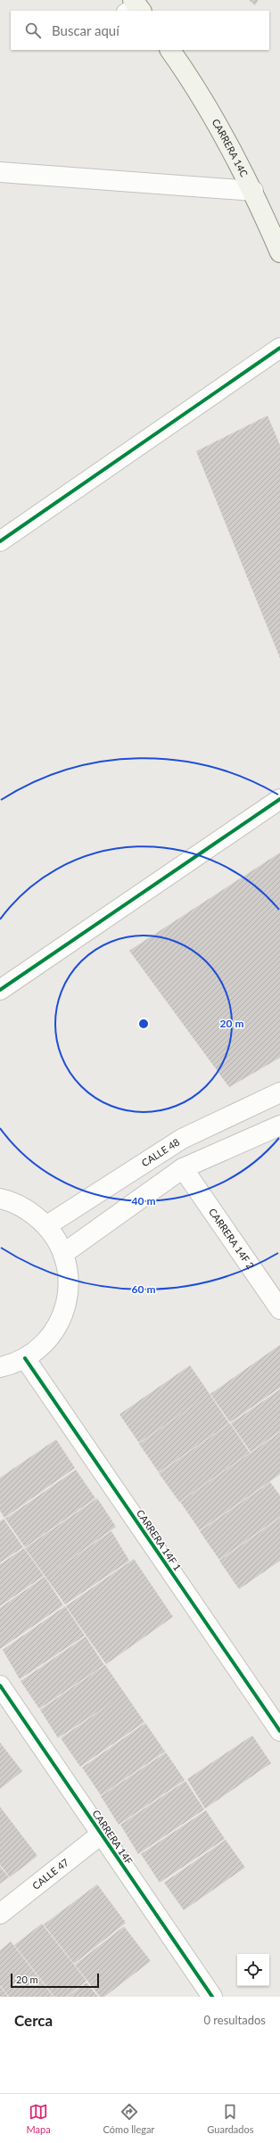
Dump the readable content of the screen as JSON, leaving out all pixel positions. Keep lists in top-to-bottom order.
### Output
{
  "streets": {
    "street": [
      "CARRERA 14C",
      "CALLE 48",
      "CARRERA 14F 2",
      "CARRERA 14F 1",
      "CARRERA 14F",
      "CALLE 47"
    ]
  },
  "crossings": [
    ["CARRERA 14F", "CALLE 47"]
  ],
  "scale_bar": "20 m",
  "page": {
    "search": "Buscar aquí",
    "scale": "20 m",
    "heading": ["Cerca", "0 resultados"],
    "nav": ["Mapa", "Cómo llegar", "Guardados"]
  },
  "rings": ["20 m", "40 m", "60 m"]
}
